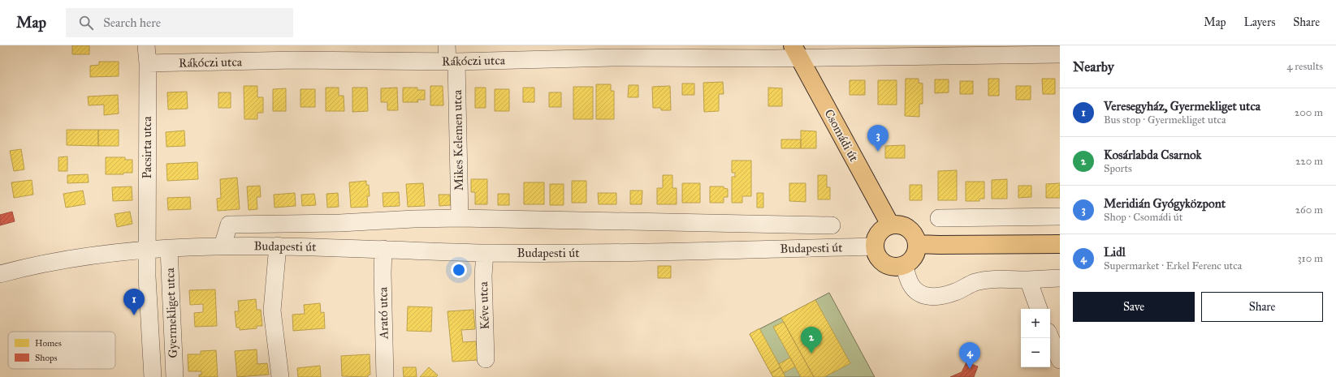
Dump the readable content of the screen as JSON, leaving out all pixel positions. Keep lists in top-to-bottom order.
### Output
{
  "streets": {
    "main road": ["Csomádi út"],
    "street": [
      "Rákóczi utca",
      "Mikes Kelemen utca",
      "Pacsirta utca",
      "Budapesti út",
      "Kéve utca",
      "Gyermekliget utca",
      "Arató utca"
    ]
  },
  "crossings": [
    ["Rákóczi utca", "Csomádi út"],
    ["Rákóczi utca", "Mikes Kelemen utca"],
    ["Rákóczi utca", "Pacsirta utca"],
    ["Csomádi út", "Budapesti út"],
    ["Mikes Kelemen utca", "Budapesti út"],
    ["Pacsirta utca", "Budapesti út"],
    ["Pacsirta utca", "Gyermekliget utca"],
    ["Budapesti út", "Kéve utca"],
    ["Budapesti út", "Gyermekliget utca"],
    ["Budapesti út", "Arató utca"]
  ],
  "legend": ["Homes", "Shops"],
  "page": {
    "header": "Map",
    "search": "Search here",
    "nav": ["Map", "Layers", "Share"],
    "heading": ["Nearby", "4 results"],
    "list": [
      {
        "mark": "1",
        "name": "Veresegyház, Gyermekliget utca",
        "note": "Bus stop · Gyermekliget utca",
        "value": "200 m"
      },
      {
        "mark": "2",
        "name": "Kosárlabda Csarnok",
        "note": "Sports",
        "value": "220 m"
      },
      {
        "mark": "3",
        "name": "Meridián Gyógyközpont",
        "note": "Shop · Csomádi út",
        "value": "260 m"
      },
      {
        "mark": "4",
        "name": "Lidl",
        "note": "Supermarket · Erkel Ferenc utca",
        "value": "310 m"
      }
    ],
    "pins": [
      "3",
      "1",
      "2",
      "4"
    ],
    "buttons": ["Save", "Share"],
    "map_buttons": ["+", "−"]
  }
}
